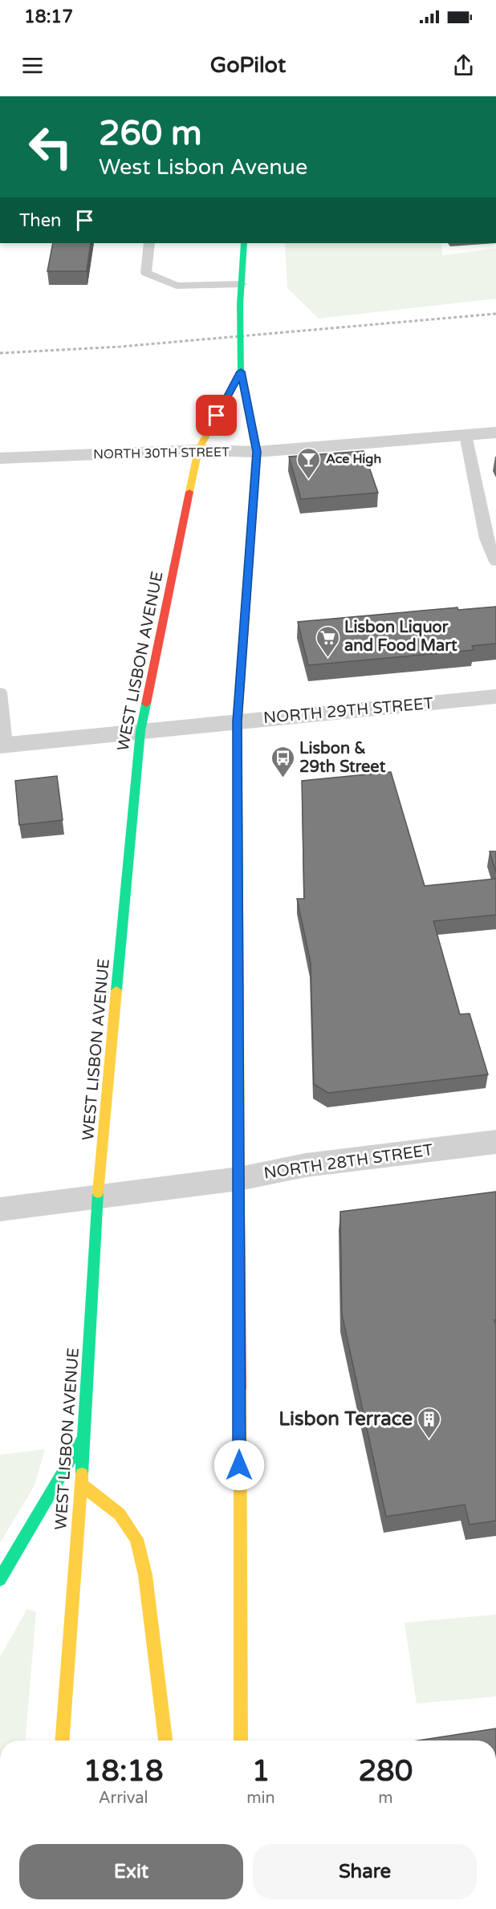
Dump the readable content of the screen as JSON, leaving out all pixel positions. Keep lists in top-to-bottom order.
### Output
{
  "streets": {
    "main road": ["WEST LISBON AVENUE"],
    "street": ["NORTH 30TH STREET", "NORTH 29TH STREET", "NORTH 28TH STREET"]
  },
  "crossings": [
    ["NORTH 30TH STREET", "WEST LISBON AVENUE"],
    ["WEST LISBON AVENUE", "NORTH 29TH STREET"],
    ["WEST LISBON AVENUE", "NORTH 28TH STREET"]
  ],
  "places": {
    "bar": ["Ace High"],
    "supermarket": ["Lisbon Liquor and Food Mart"],
    "bus stop": ["Lisbon & 29th Street"],
    "building": ["Lisbon Terrace"]
  },
  "page": {
    "status": "18:17",
    "header": "GoPilot",
    "turn": ["260 m", "West Lisbon Avenue"],
    "then": "Then",
    "eta": [
      "18:18",
      "Arrival",
      "1",
      "min",
      "280",
      "m"
    ],
    "buttons": ["Exit", "Share"]
  }
}
